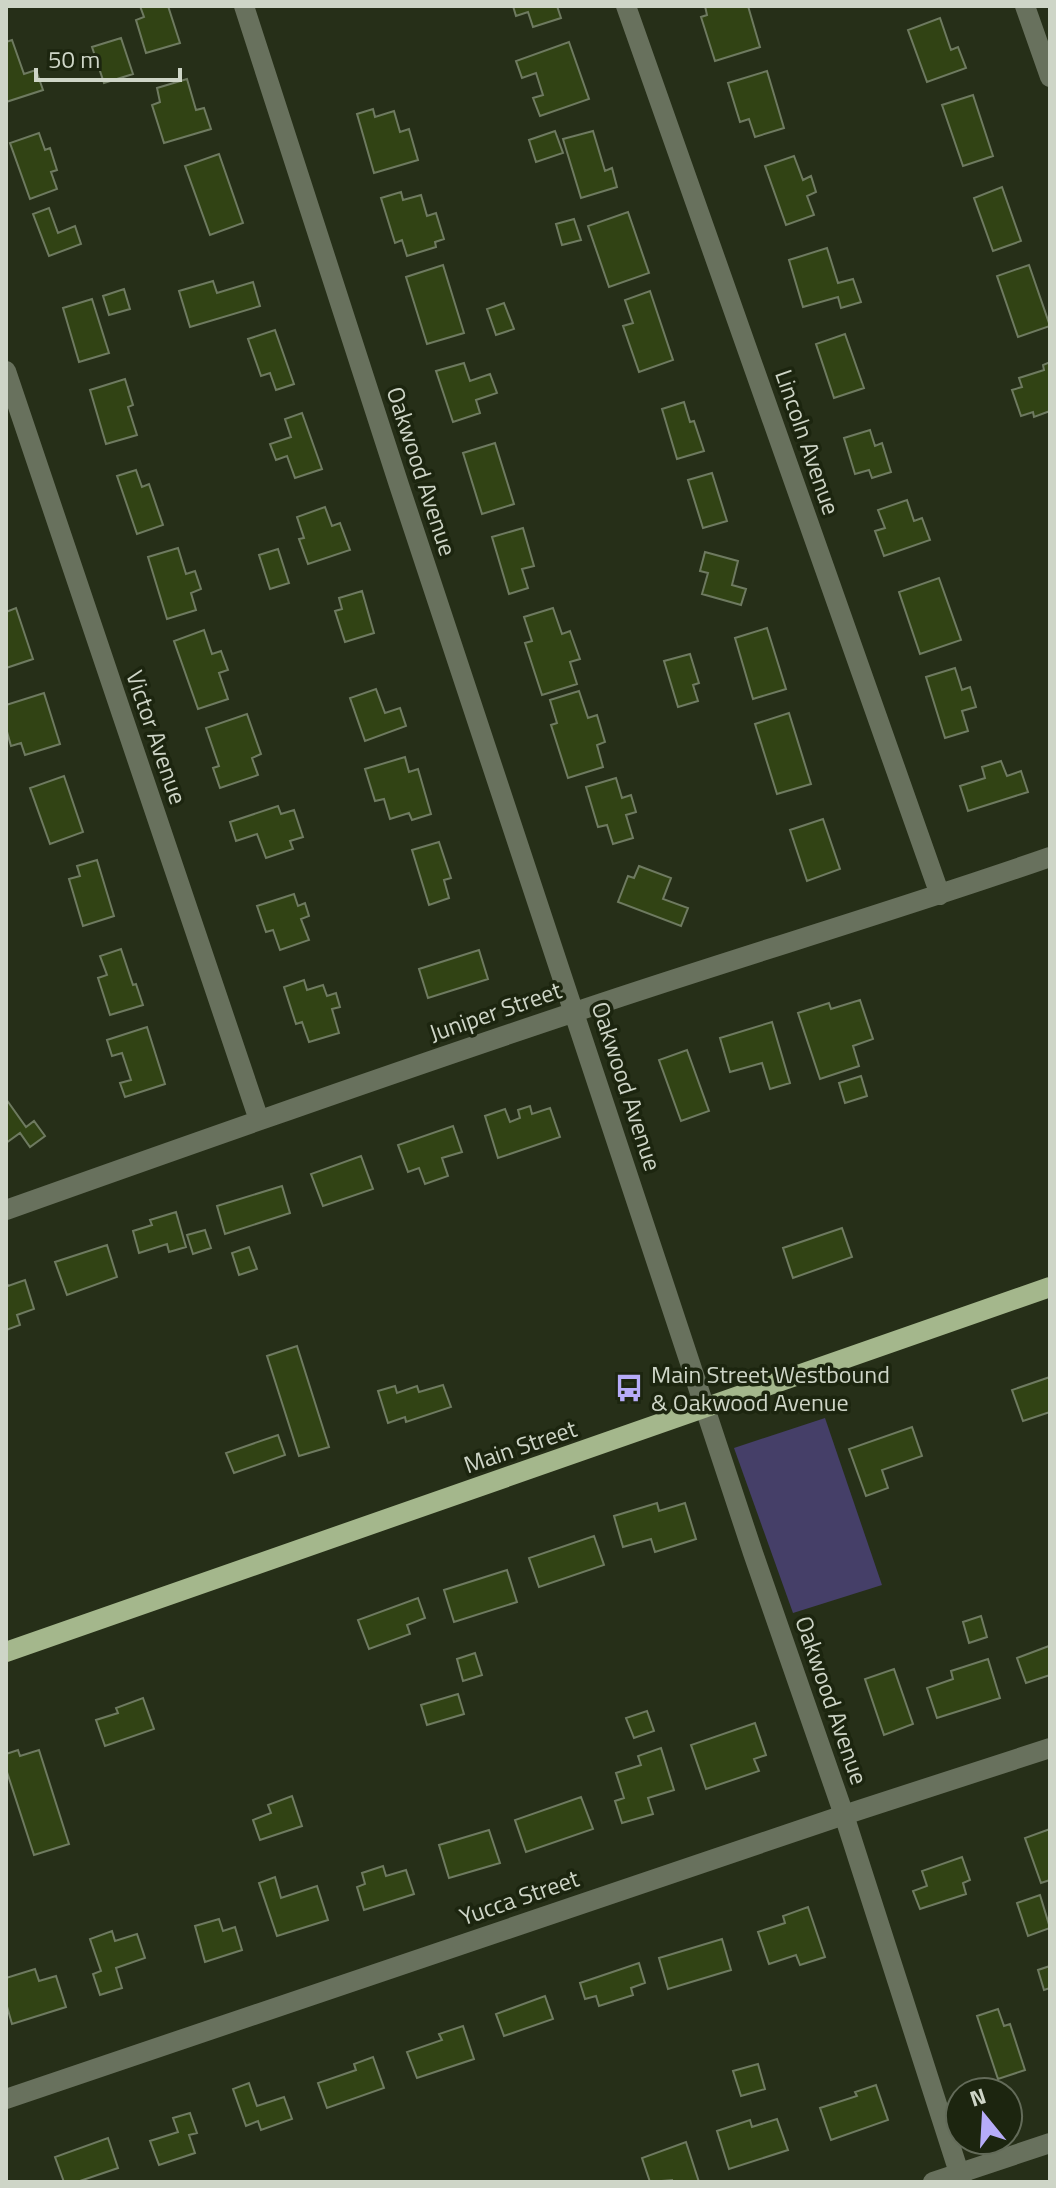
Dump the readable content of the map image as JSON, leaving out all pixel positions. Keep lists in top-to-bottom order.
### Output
{
  "streets": {
    "main road": ["Main Street"],
    "street": [
      "Lincoln Avenue",
      "Oakwood Avenue",
      "Victor Avenue",
      "Juniper Street",
      "Yucca Street"
    ]
  },
  "crossings": [
    ["Lincoln Avenue", "Juniper Street"],
    ["Oakwood Avenue", "Juniper Street"],
    ["Oakwood Avenue", "Main Street"],
    ["Oakwood Avenue", "Yucca Street"],
    ["Victor Avenue", "Juniper Street"]
  ],
  "places": {
    "bus stop": ["Main Street Westbound & Oakwood Avenue"]
  },
  "scale_bar": "50 m",
  "north": "top"
}
